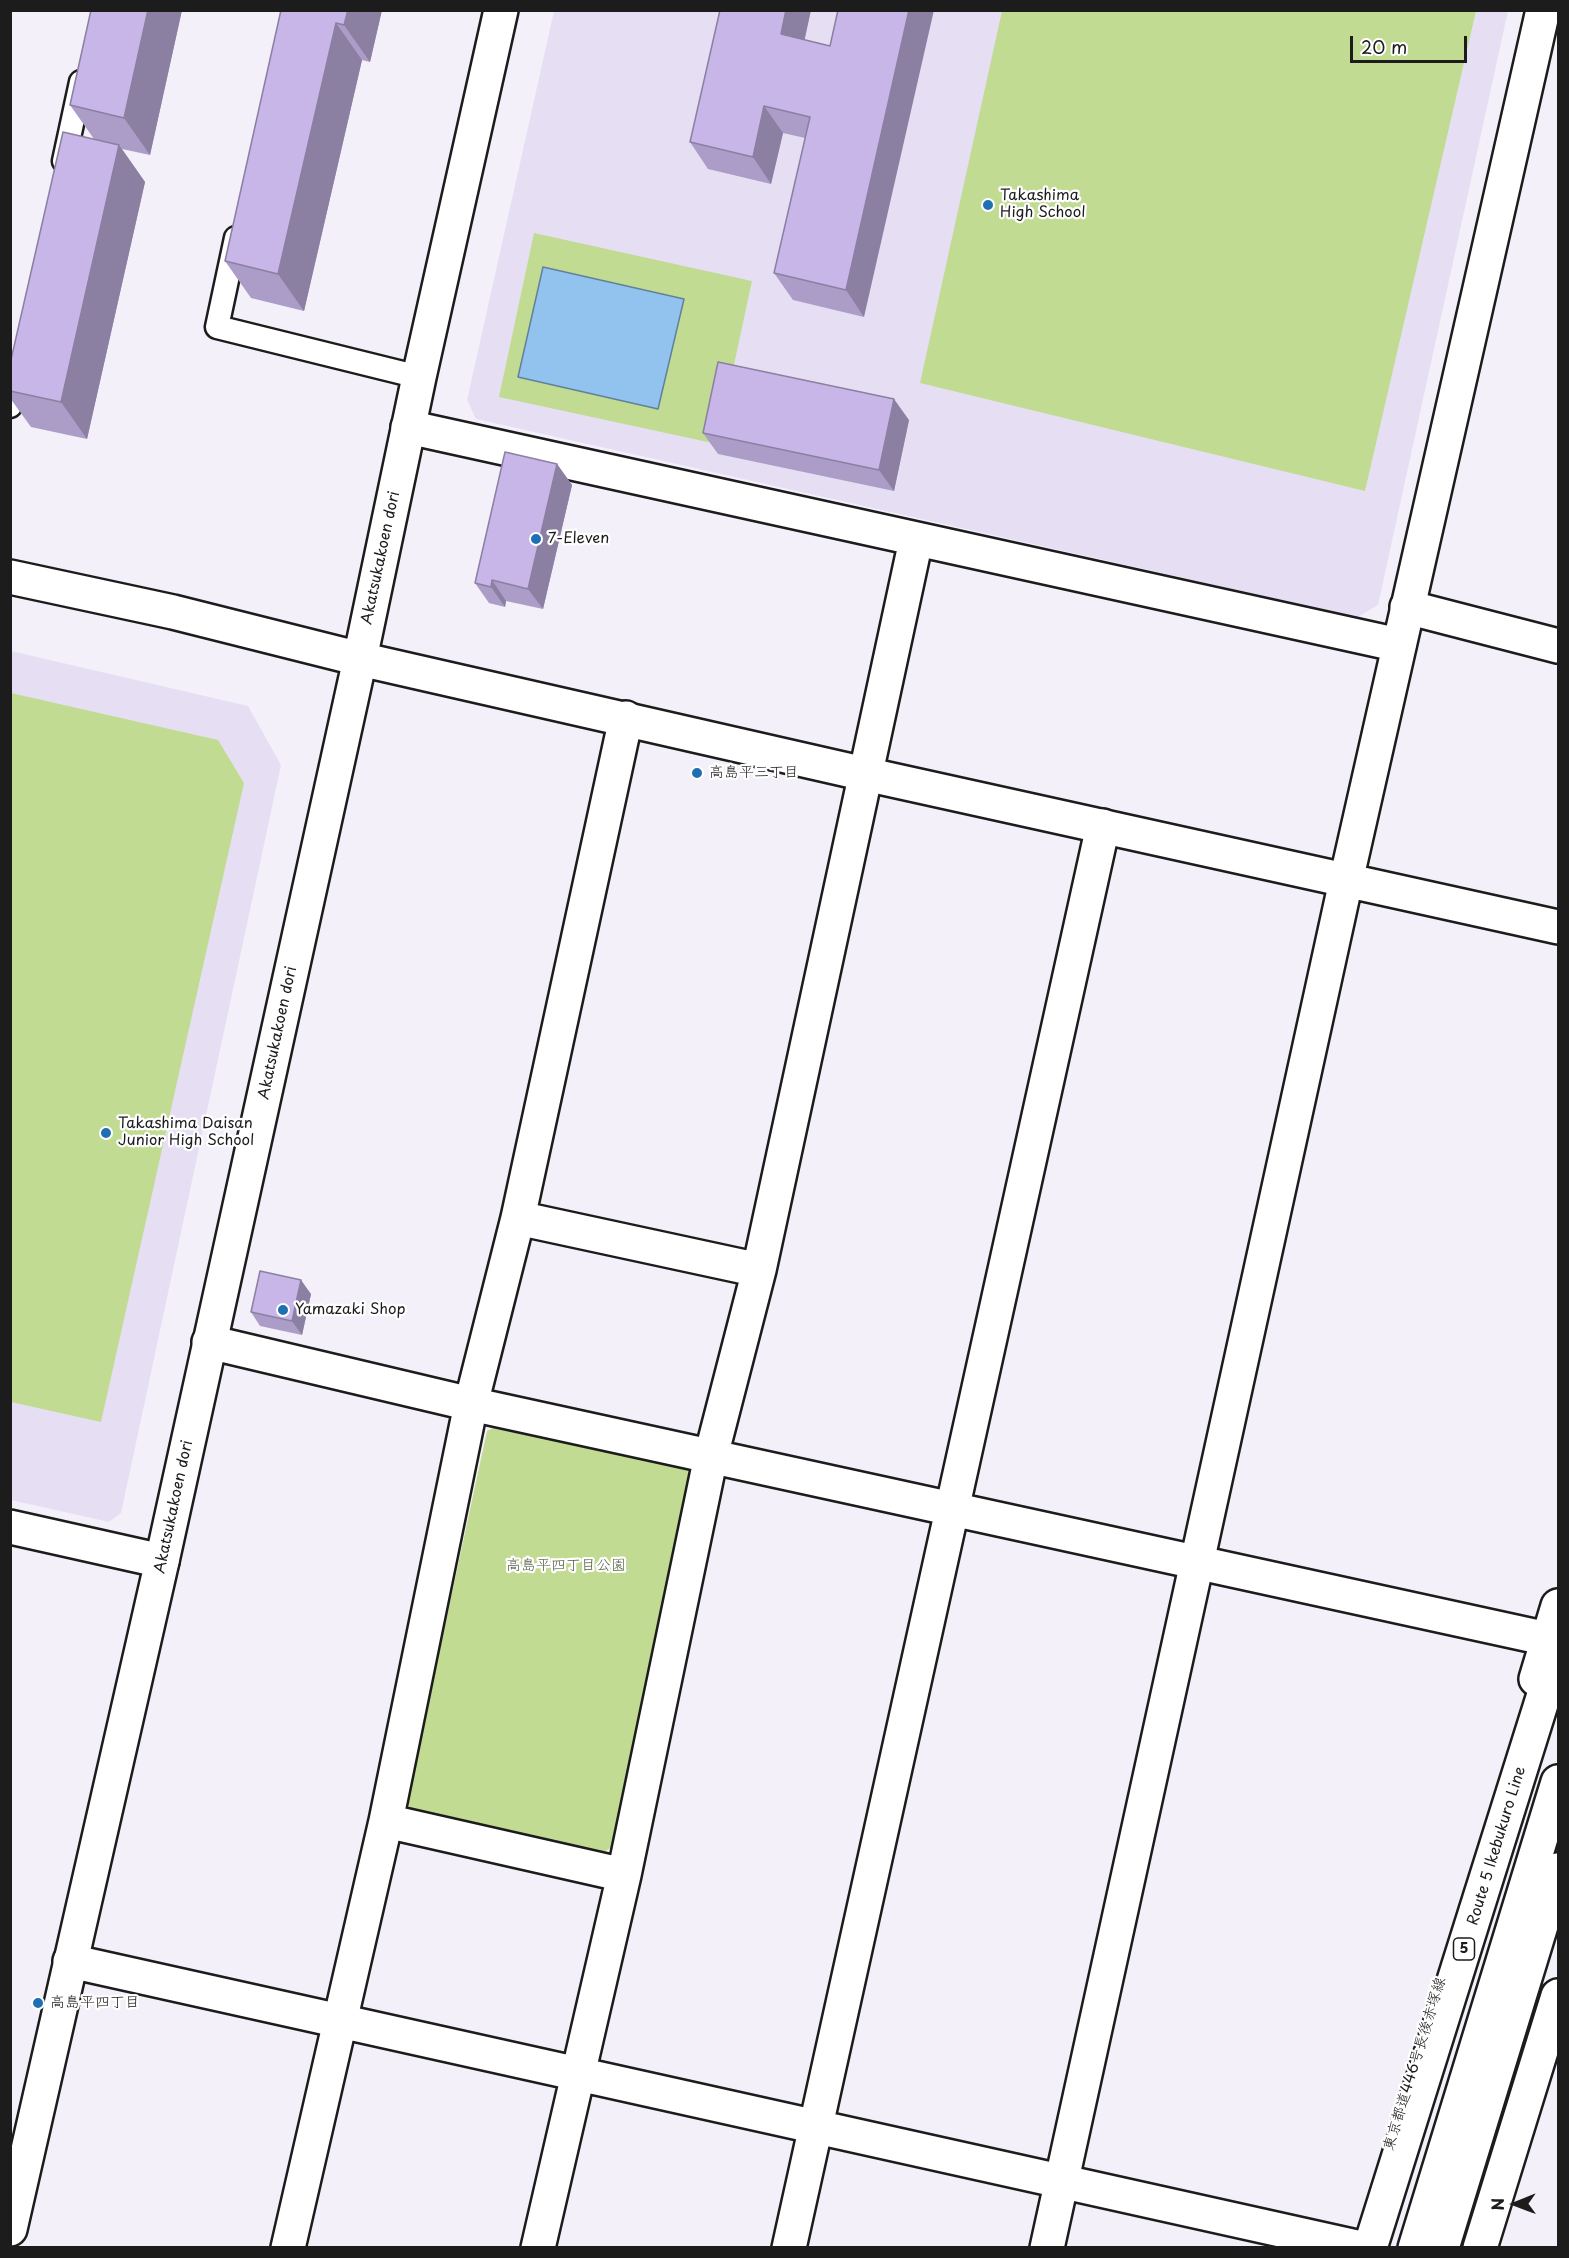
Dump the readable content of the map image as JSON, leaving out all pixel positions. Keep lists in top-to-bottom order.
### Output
{
  "streets": {
    "main road": [
      "Akatsukakoen dori",
      "Route 5 Ikebukuro Line",
      "5",
      "東京都道446号長後赤塚線"
    ]
  },
  "crossings": [
    ["Route 5 Ikebukuro Line", "東京都道446号長後赤塚線"]
  ],
  "parks": ["高島平四丁目公園"],
  "places": [
    "Takashima High School",
    "7-Eleven",
    "高島平三丁目",
    "Takashima Daisan Junior High School",
    "Yamazaki Shop",
    "高島平四丁目"
  ],
  "scale_bar": "20 m",
  "north": "left"
}
